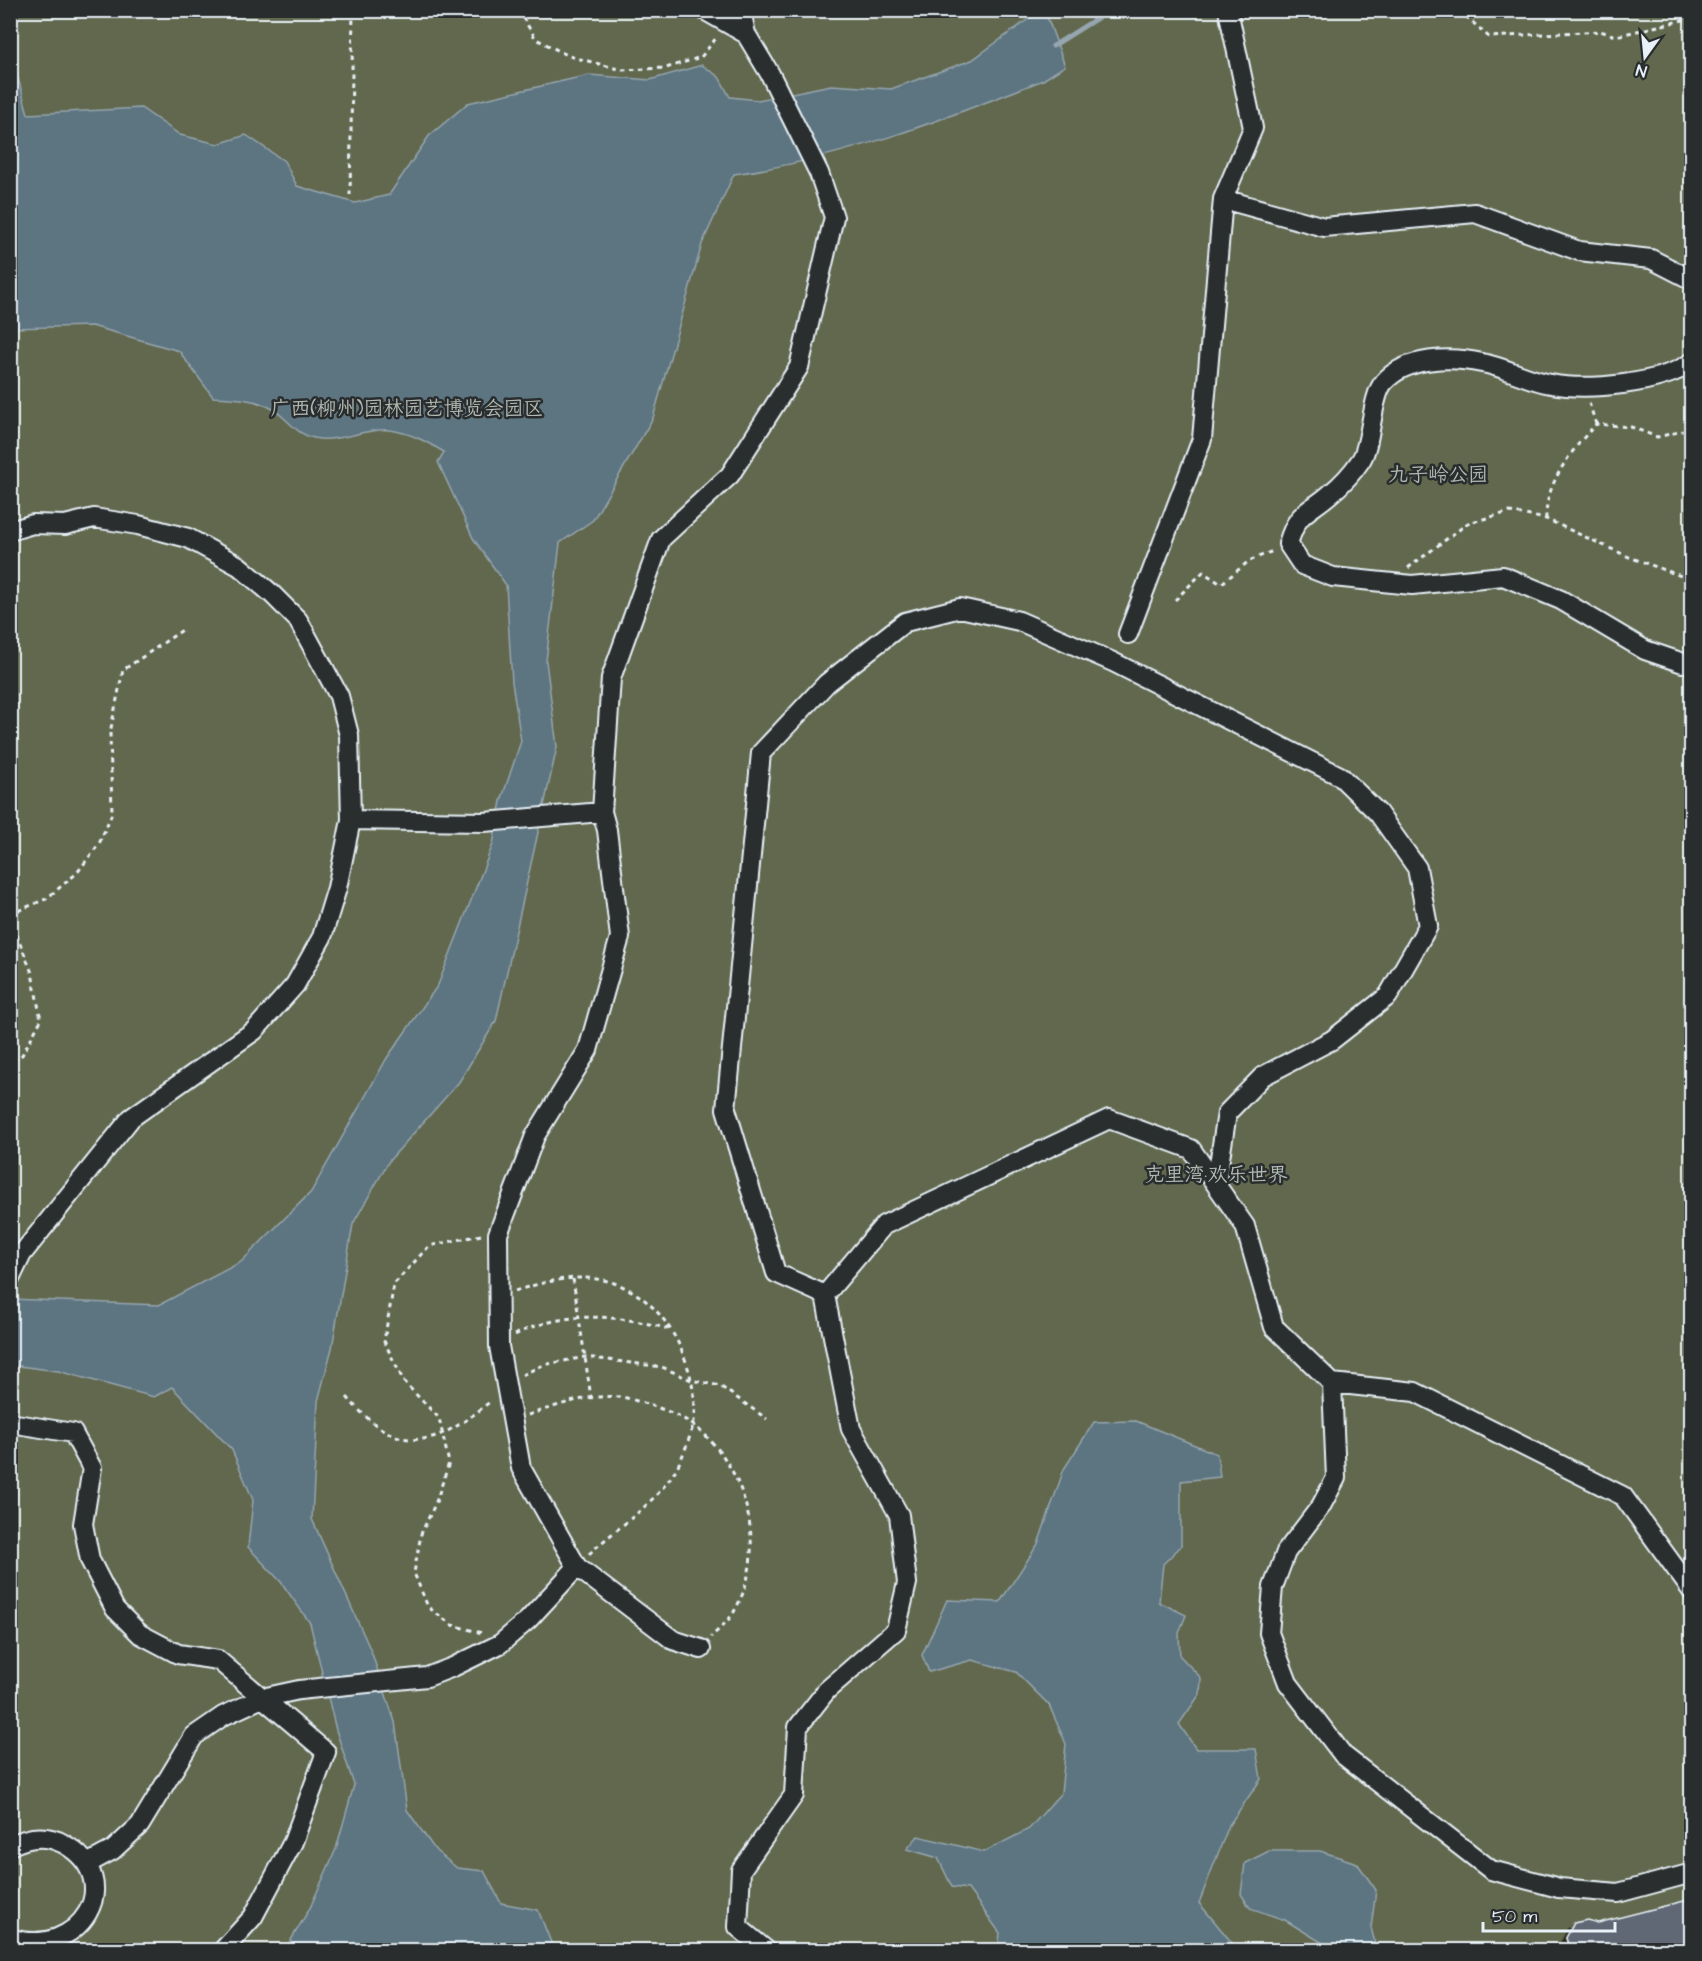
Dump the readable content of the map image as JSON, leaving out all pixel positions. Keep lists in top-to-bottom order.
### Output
{
  "parks": ["广西(柳州)园林园艺博览会园区", "九子岭公园", "克里湾·欢乐世界"],
  "scale_bar": "50 m",
  "north": "bottom"
}
